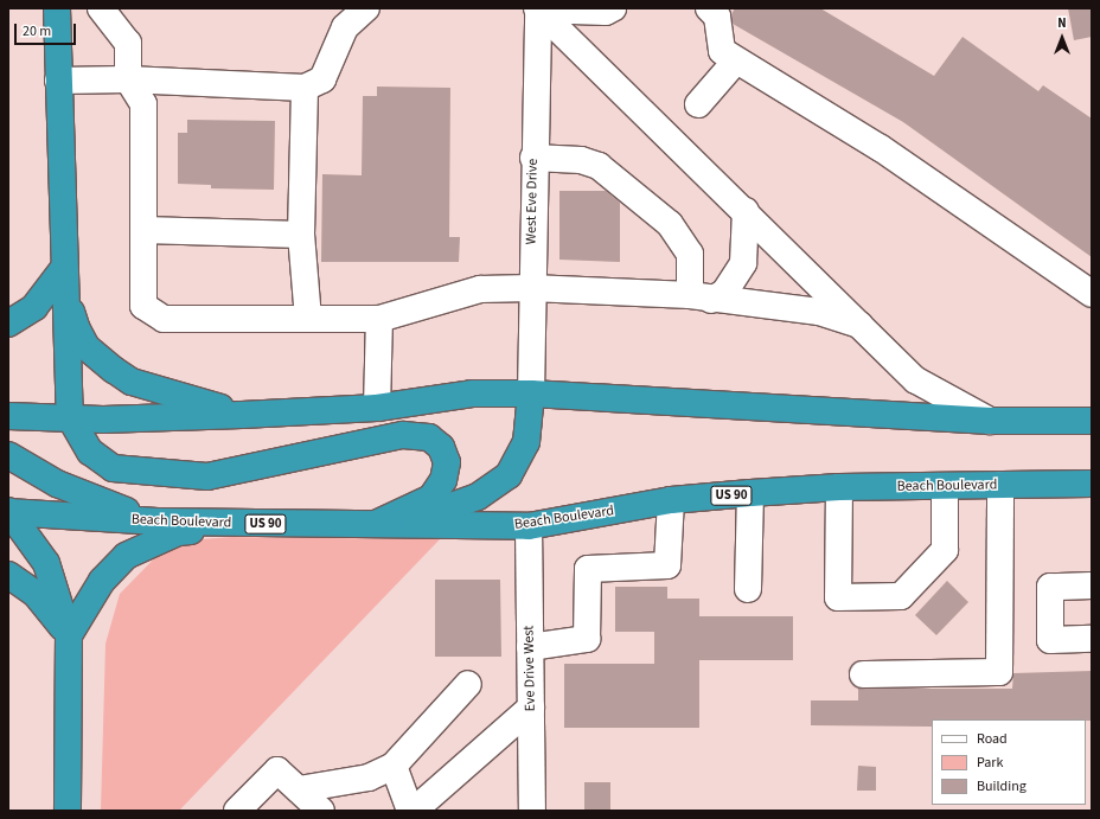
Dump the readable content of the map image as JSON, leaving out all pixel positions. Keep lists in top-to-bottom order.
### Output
{
  "streets": {
    "highway": ["Beach Boulevard", "US 90"],
    "street": ["West Eve Drive", "Eve Drive West"]
  },
  "crossings": [
    ["Beach Boulevard", "Eve Drive West"]
  ],
  "legend": ["Road", "Park", "Building"],
  "scale_bar": "20 m",
  "north": "top"
}
